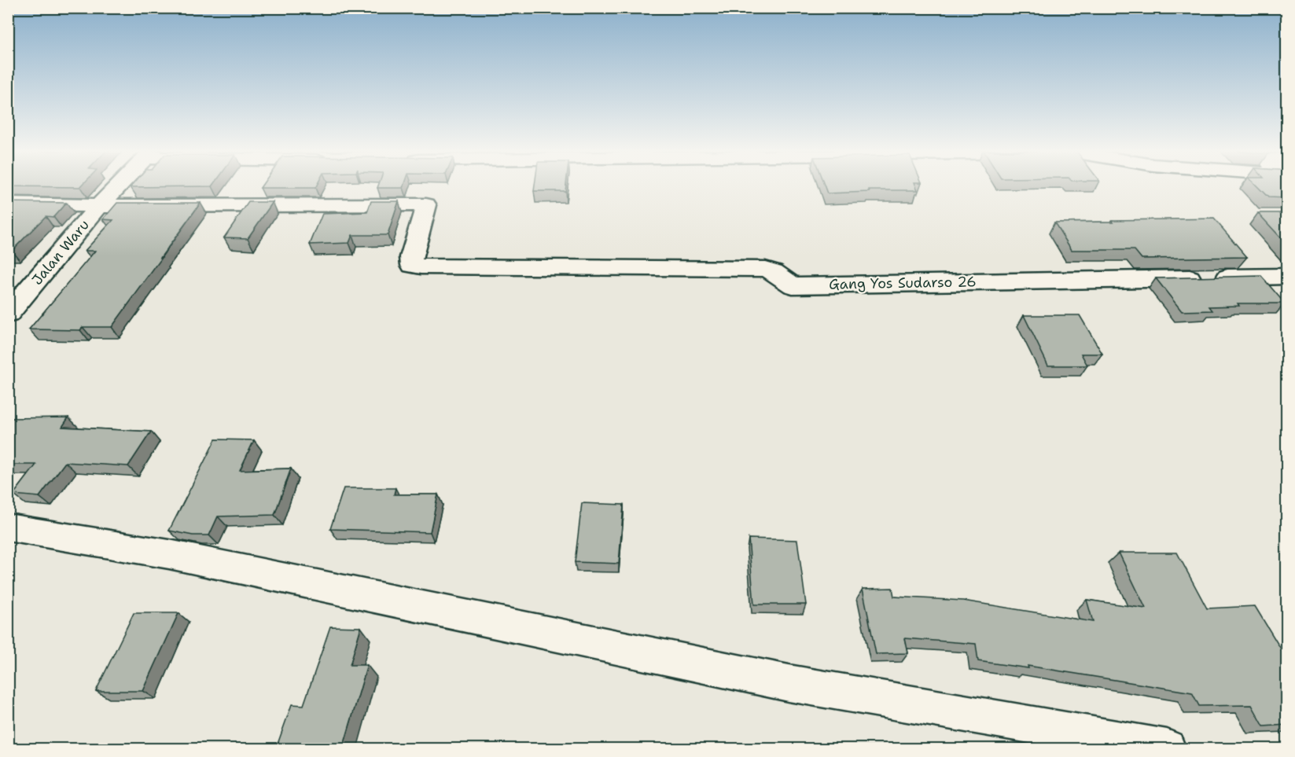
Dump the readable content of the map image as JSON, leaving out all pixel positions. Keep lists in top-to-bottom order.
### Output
{
  "streets": {
    "street": ["Jalan Waru", "Gang Yos Sudarso 26"]
  },
  "crossings": [
    ["Jalan Waru", "Gang Yos Sudarso 26"]
  ]
}
